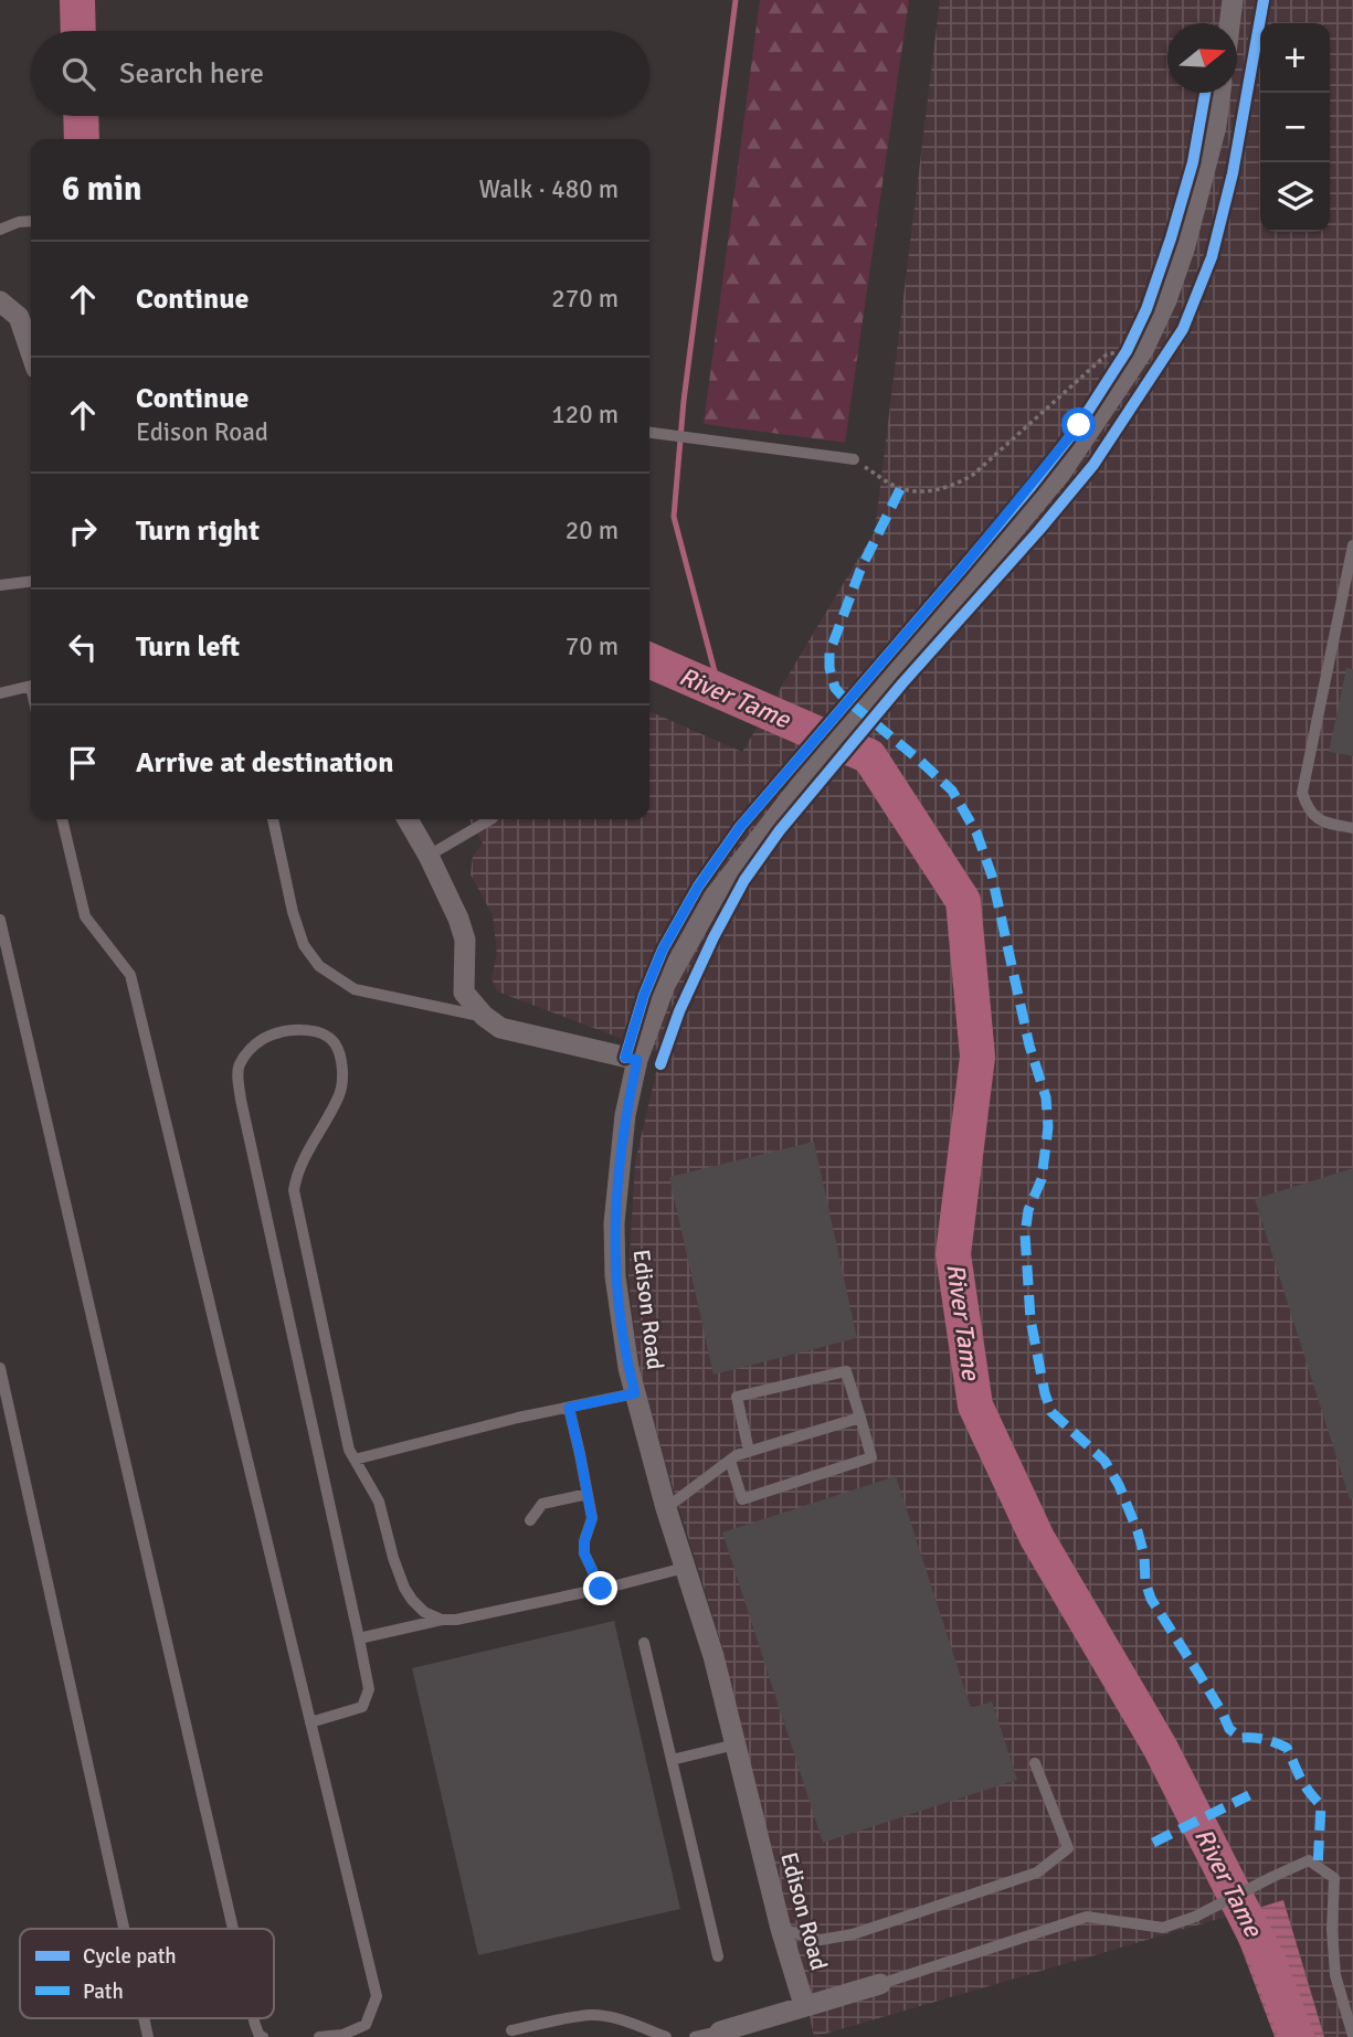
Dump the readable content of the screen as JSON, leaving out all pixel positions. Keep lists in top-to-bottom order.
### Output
{
  "streets": {
    "street": ["Edison Road"]
  },
  "water": ["River Tame"],
  "legend": ["Cycle path", "Path"],
  "north": "right",
  "page": {
    "map_buttons": ["+", "−"],
    "search": "Search here",
    "heading": ["6 min", "Walk · 480 m"],
    "list": [
      ["Continue", "270 m"],
      ["Continue", "Edison Road", "120 m"],
      ["Turn right", "20 m"],
      ["Turn left", "70 m"],
      "Arrive at destination"
    ]
  }
}
